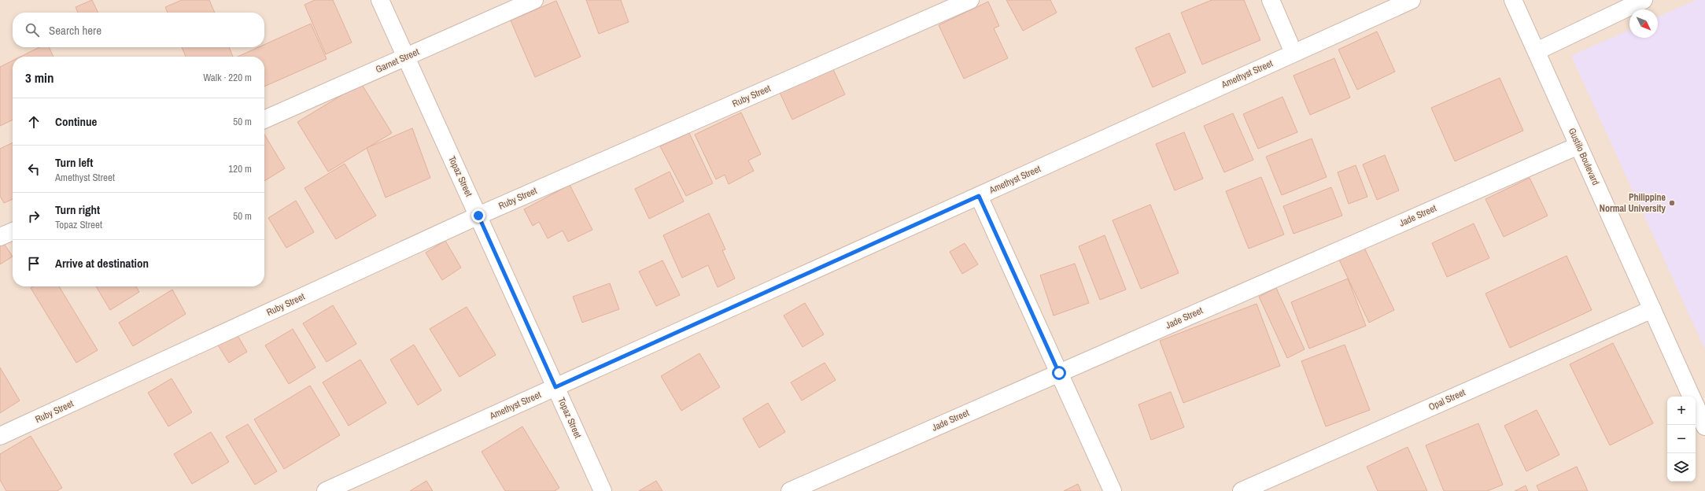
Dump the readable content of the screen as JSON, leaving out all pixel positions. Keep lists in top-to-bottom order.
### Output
{
  "streets": {
    "street": [
      "Garnet Street",
      "Amethyst Street",
      "Ruby Street",
      "Gustilo Boulevard",
      "Topaz Street",
      "Jade Street",
      "Opal Street"
    ]
  },
  "crossings": [
    ["Garnet Street", "Topaz Street"],
    ["Amethyst Street", "Topaz Street"],
    ["Ruby Street", "Topaz Street"],
    ["Gustilo Boulevard", "Jade Street"],
    ["Gustilo Boulevard", "Opal Street"]
  ],
  "places": ["Philippine Normal University"],
  "north": "bottom right",
  "page": {
    "search": "Search here",
    "heading": ["3 min", "Walk · 220 m"],
    "list": [
      ["Continue", "50 m"],
      ["Turn left", "Amethyst Street", "120 m"],
      ["Turn right", "Topaz Street", "50 m"],
      "Arrive at destination"
    ],
    "map_buttons": ["+", "−"]
  }
}
